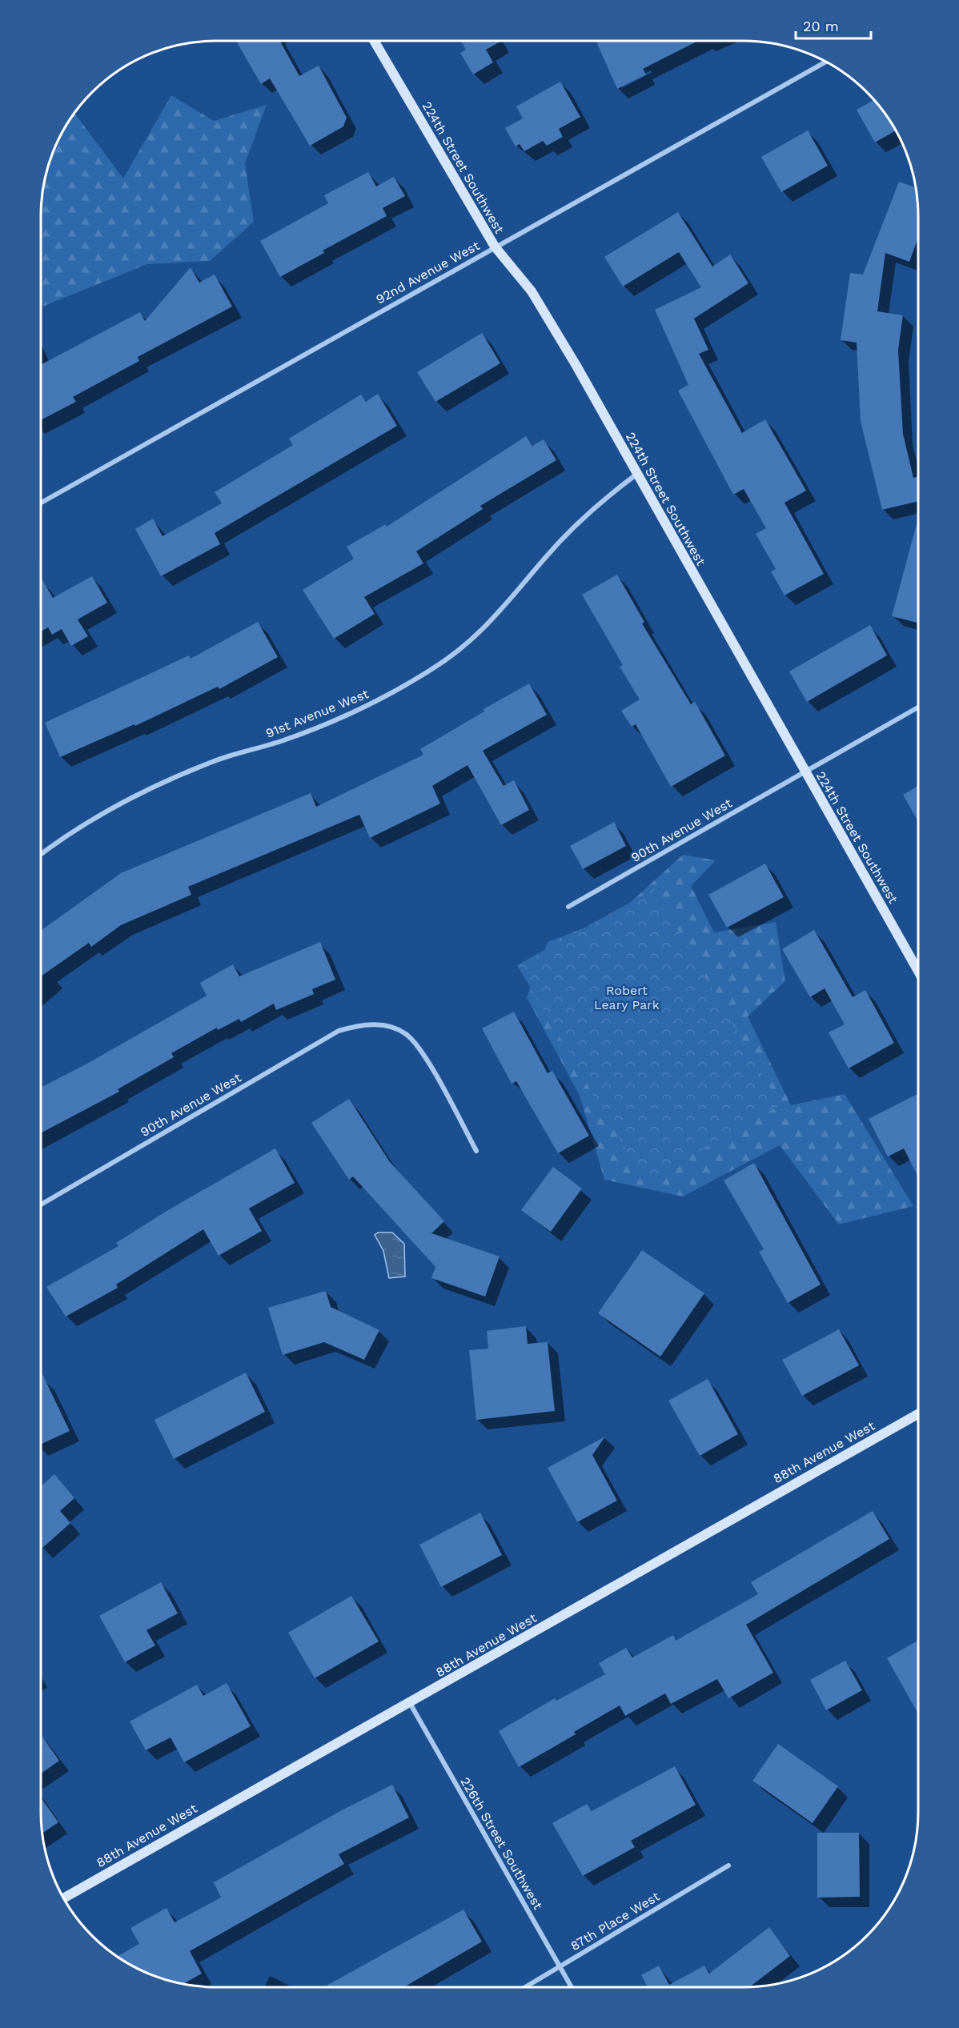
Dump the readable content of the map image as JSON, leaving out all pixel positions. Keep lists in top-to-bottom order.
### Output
{
  "streets": {
    "street": [
      "224th Street Southwest",
      "92nd Avenue West",
      "91st Avenue West",
      "90th Avenue West",
      "88th Avenue West",
      "226th Street Southwest",
      "87th Place West"
    ]
  },
  "crossings": [
    ["224th Street Southwest", "92nd Avenue West"],
    ["224th Street Southwest", "91st Avenue West"],
    ["224th Street Southwest", "90th Avenue West"],
    ["88th Avenue West", "226th Street Southwest"],
    ["226th Street Southwest", "87th Place West"]
  ],
  "parks": ["Robert Leary Park"],
  "scale_bar": "20 m"
}
